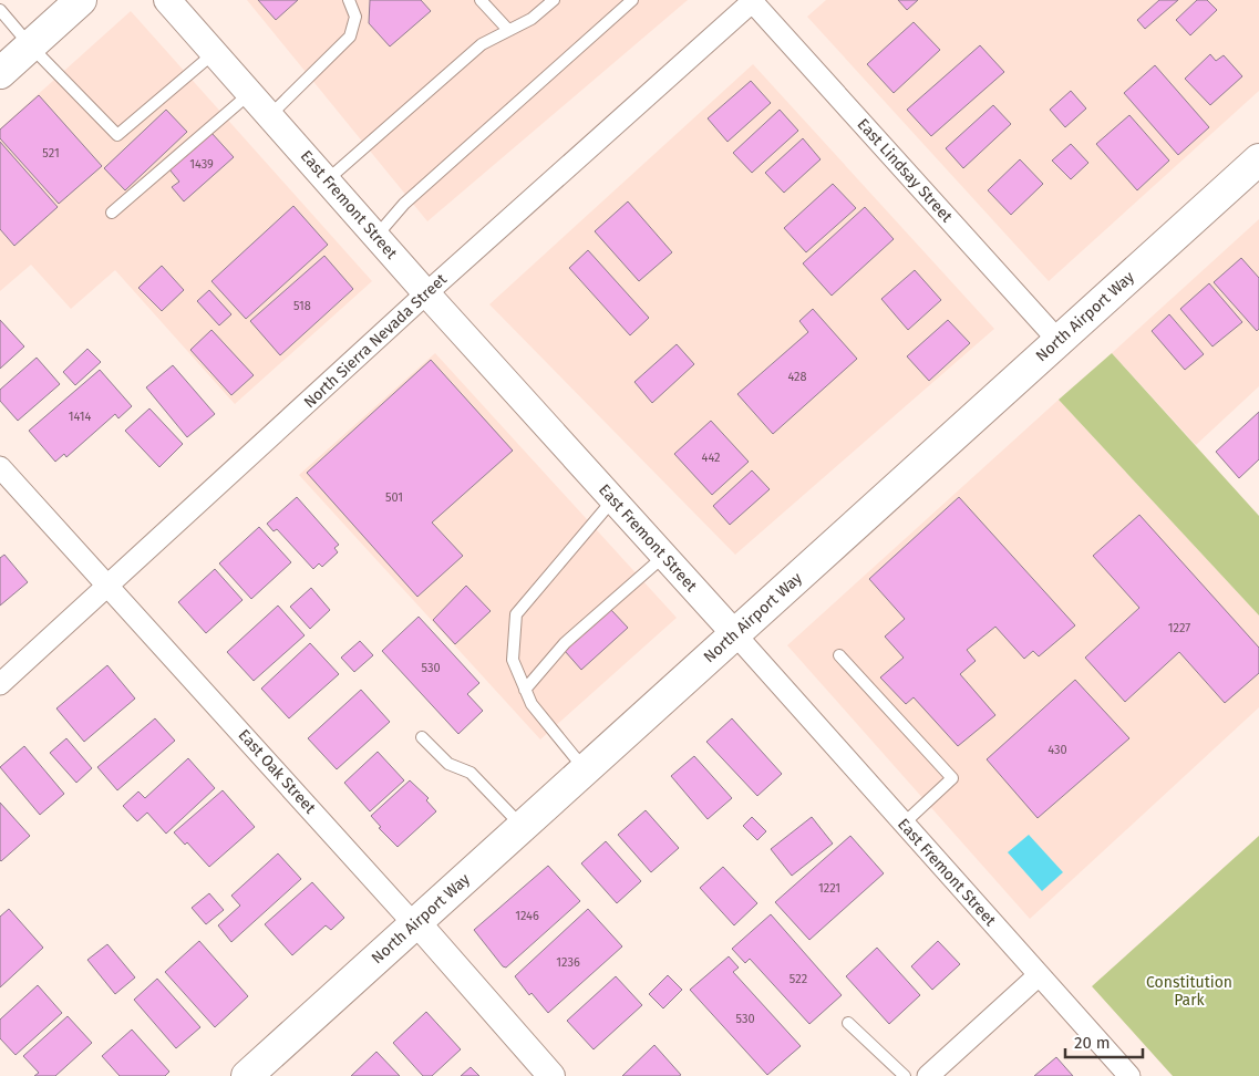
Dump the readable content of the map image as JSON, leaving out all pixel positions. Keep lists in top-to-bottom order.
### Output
{
  "streets": {
    "main road": ["North Airport Way"],
    "street": [
      "East Lindsay Street",
      "East Fremont Street",
      "North Sierra Nevada Street",
      "East Oak Street"
    ]
  },
  "crossings": [
    ["East Lindsay Street", "North Airport Way"],
    ["East Lindsay Street", "North Sierra Nevada Street"],
    ["East Fremont Street", "North Airport Way"],
    ["East Fremont Street", "North Sierra Nevada Street"],
    ["North Airport Way", "East Oak Street"],
    ["North Sierra Nevada Street", "East Oak Street"]
  ],
  "parks": ["Constitution Park"],
  "house_numbers": [
    "521",
    "1439",
    "518",
    "428",
    "1414",
    "442",
    "501",
    "1227",
    "530",
    "430",
    "1221",
    "1246",
    "1236",
    "522",
    "530"
  ],
  "scale_bar": "20 m"
}
